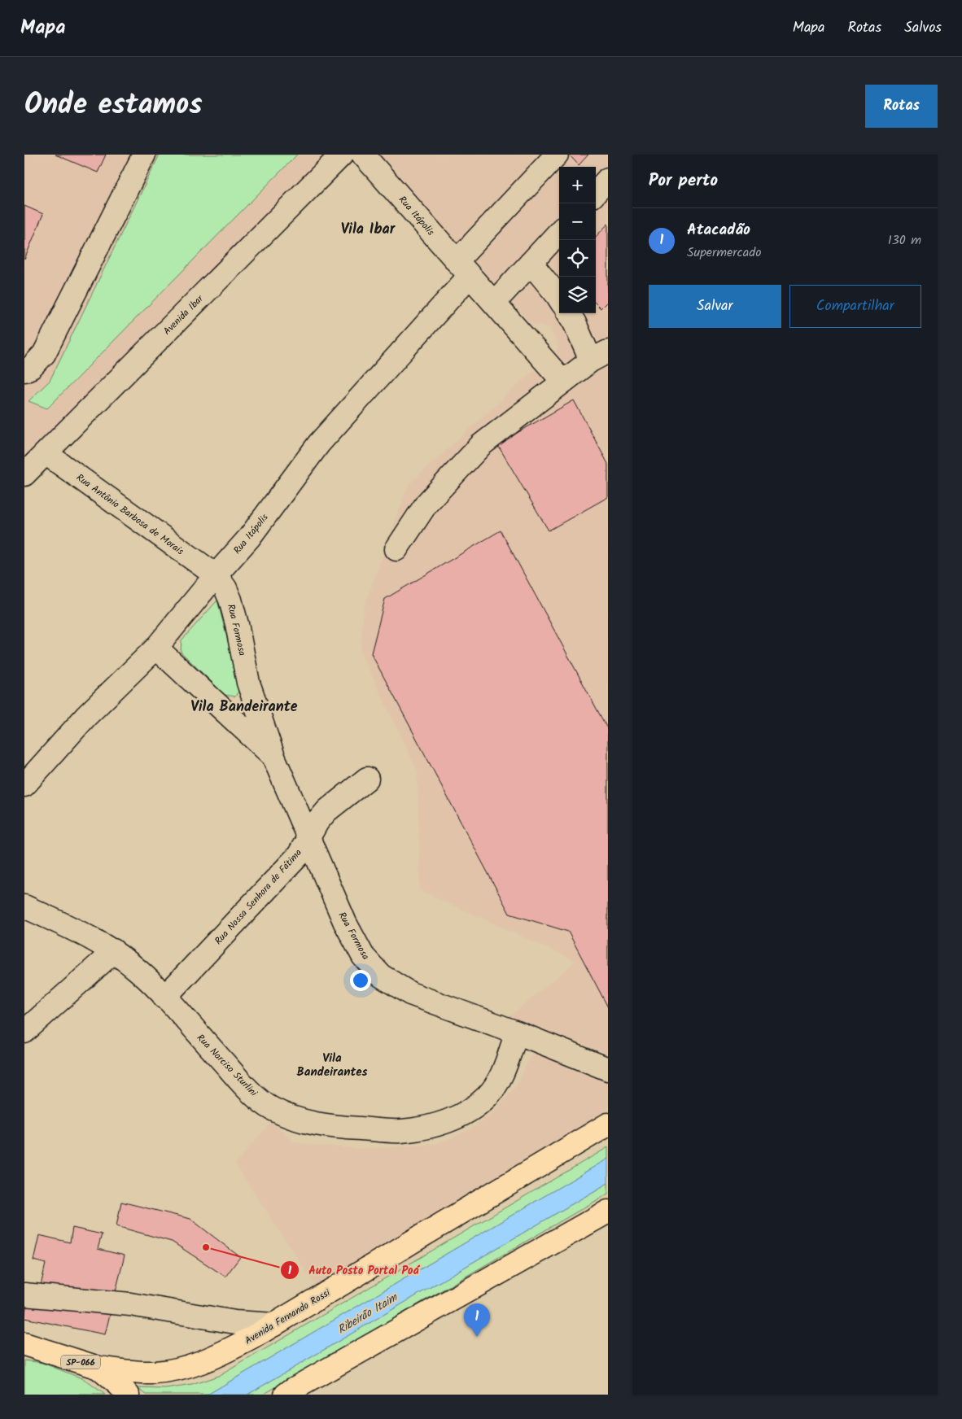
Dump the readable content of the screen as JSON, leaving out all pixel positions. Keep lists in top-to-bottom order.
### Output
{
  "streets": {
    "main road": ["Avenida Fernando Rossi", "SP-066"],
    "street": [
      "Rua Itápolis",
      "Avenida Ibar",
      "Rua Antônio Barbosa de Morais",
      "Rua Formosa",
      "Rua Nossa Senhora de Fátima",
      "Rua Narciso Sturlini"
    ]
  },
  "crossings": [
    ["Rua Itápolis", "Rua Antônio Barbosa de Morais"],
    ["Rua Itápolis", "Rua Formosa"],
    ["Avenida Ibar", "Rua Antônio Barbosa de Morais"],
    ["Rua Antônio Barbosa de Morais", "Rua Formosa"],
    ["Rua Formosa", "Rua Nossa Senhora de Fátima"],
    ["Rua Formosa", "Rua Narciso Sturlini"],
    ["Rua Nossa Senhora de Fátima", "Rua Narciso Sturlini"],
    ["Avenida Fernando Rossi", "SP-066"]
  ],
  "districts": ["Vila Ibar", "Vila Bandeirante", "Vila Bandeirantes"],
  "water": ["Ribeirão Itaim"],
  "places": ["Auto Posto Portal Poá"],
  "page": {
    "header": "Mapa",
    "nav": ["Mapa", "Rotas", "Salvos"],
    "title": "Onde estamos",
    "buttons": [
      "Rotas",
      ["Salvar", "Compartilhar"]
    ],
    "heading": "Por perto",
    "map_buttons": ["+", "−"],
    "list": [
      {
        "mark": "1",
        "name": "Atacadão",
        "note": "Supermercado",
        "value": "130 m"
      }
    ],
    "pins": "1"
  }
}
